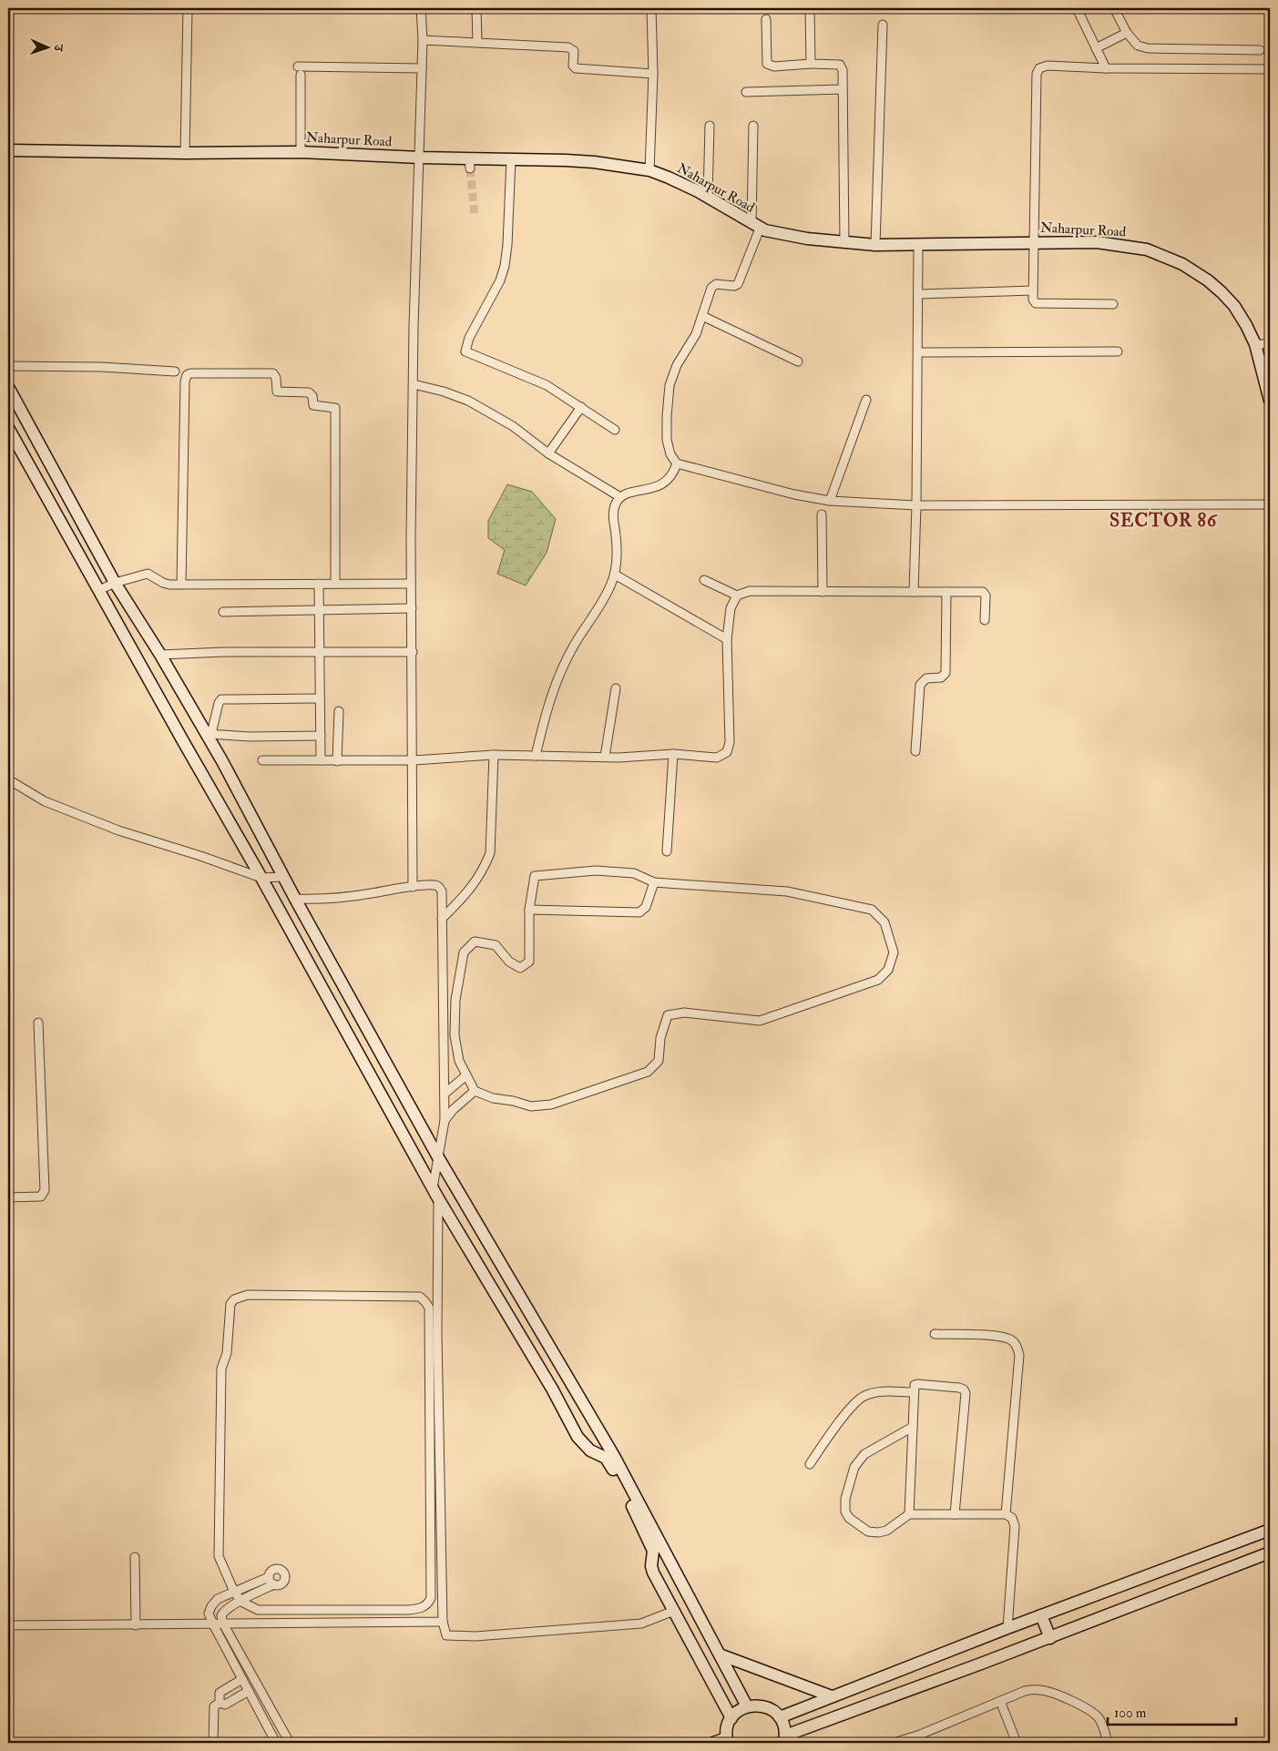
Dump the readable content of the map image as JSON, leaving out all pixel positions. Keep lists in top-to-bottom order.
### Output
{
  "streets": {
    "street": ["Naharpur Road"]
  },
  "districts": ["SECTOR 86"],
  "scale_bar": "100 m",
  "north": "right"
}
